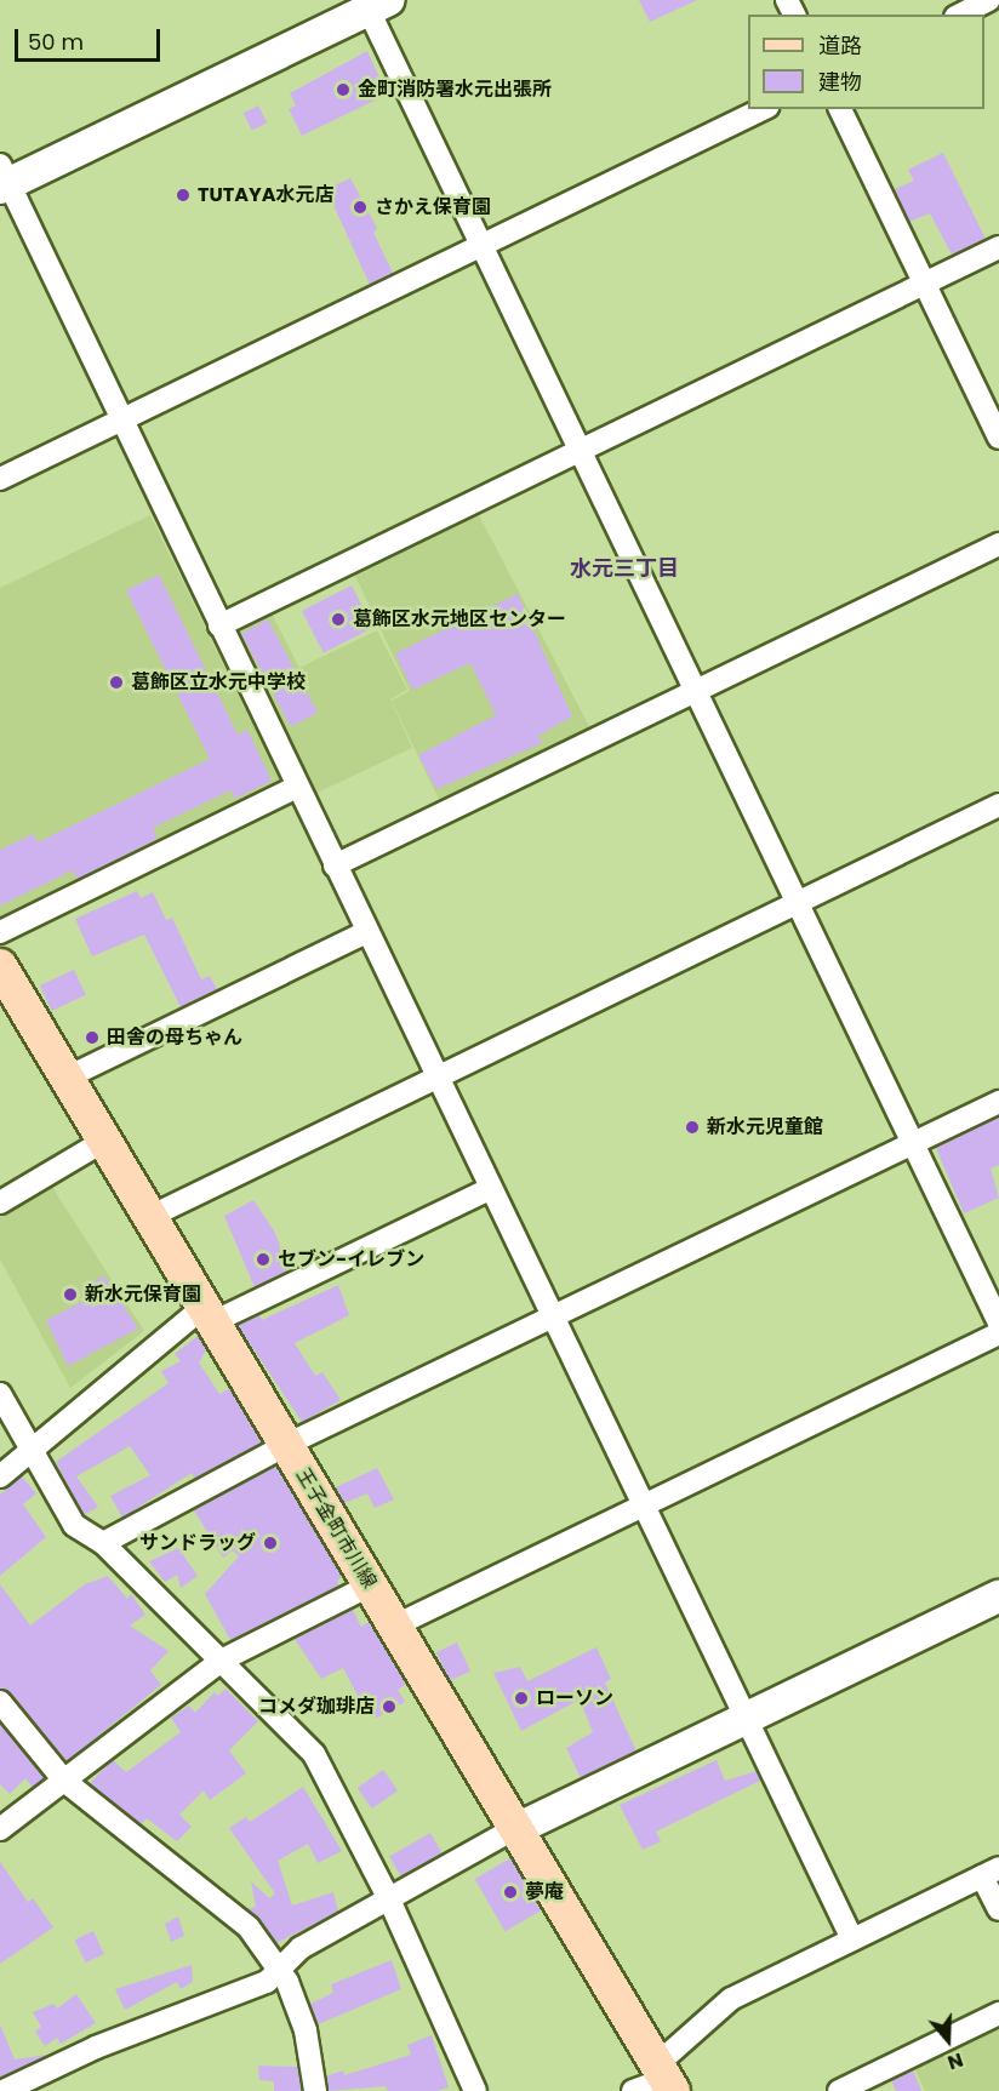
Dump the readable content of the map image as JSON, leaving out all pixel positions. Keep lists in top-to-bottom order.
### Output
{
  "streets": {
    "main road": ["王子金町市川線"]
  },
  "districts": ["水元三丁目"],
  "places": [
    "金町消防署水元出張所",
    "TUTAYA水元店",
    "さかえ保育園",
    "葛飾区水元地区センター",
    "葛飾区立水元中学校",
    "田舎の母ちゃん",
    "新水元児童館",
    "セブン-イレブン",
    "新水元保育園",
    "サンドラッグ",
    "ローソン",
    "コメダ珈琲店",
    "夢庵"
  ],
  "legend": ["道路", "建物"],
  "scale_bar": "50 m",
  "north": "bottom"
}
